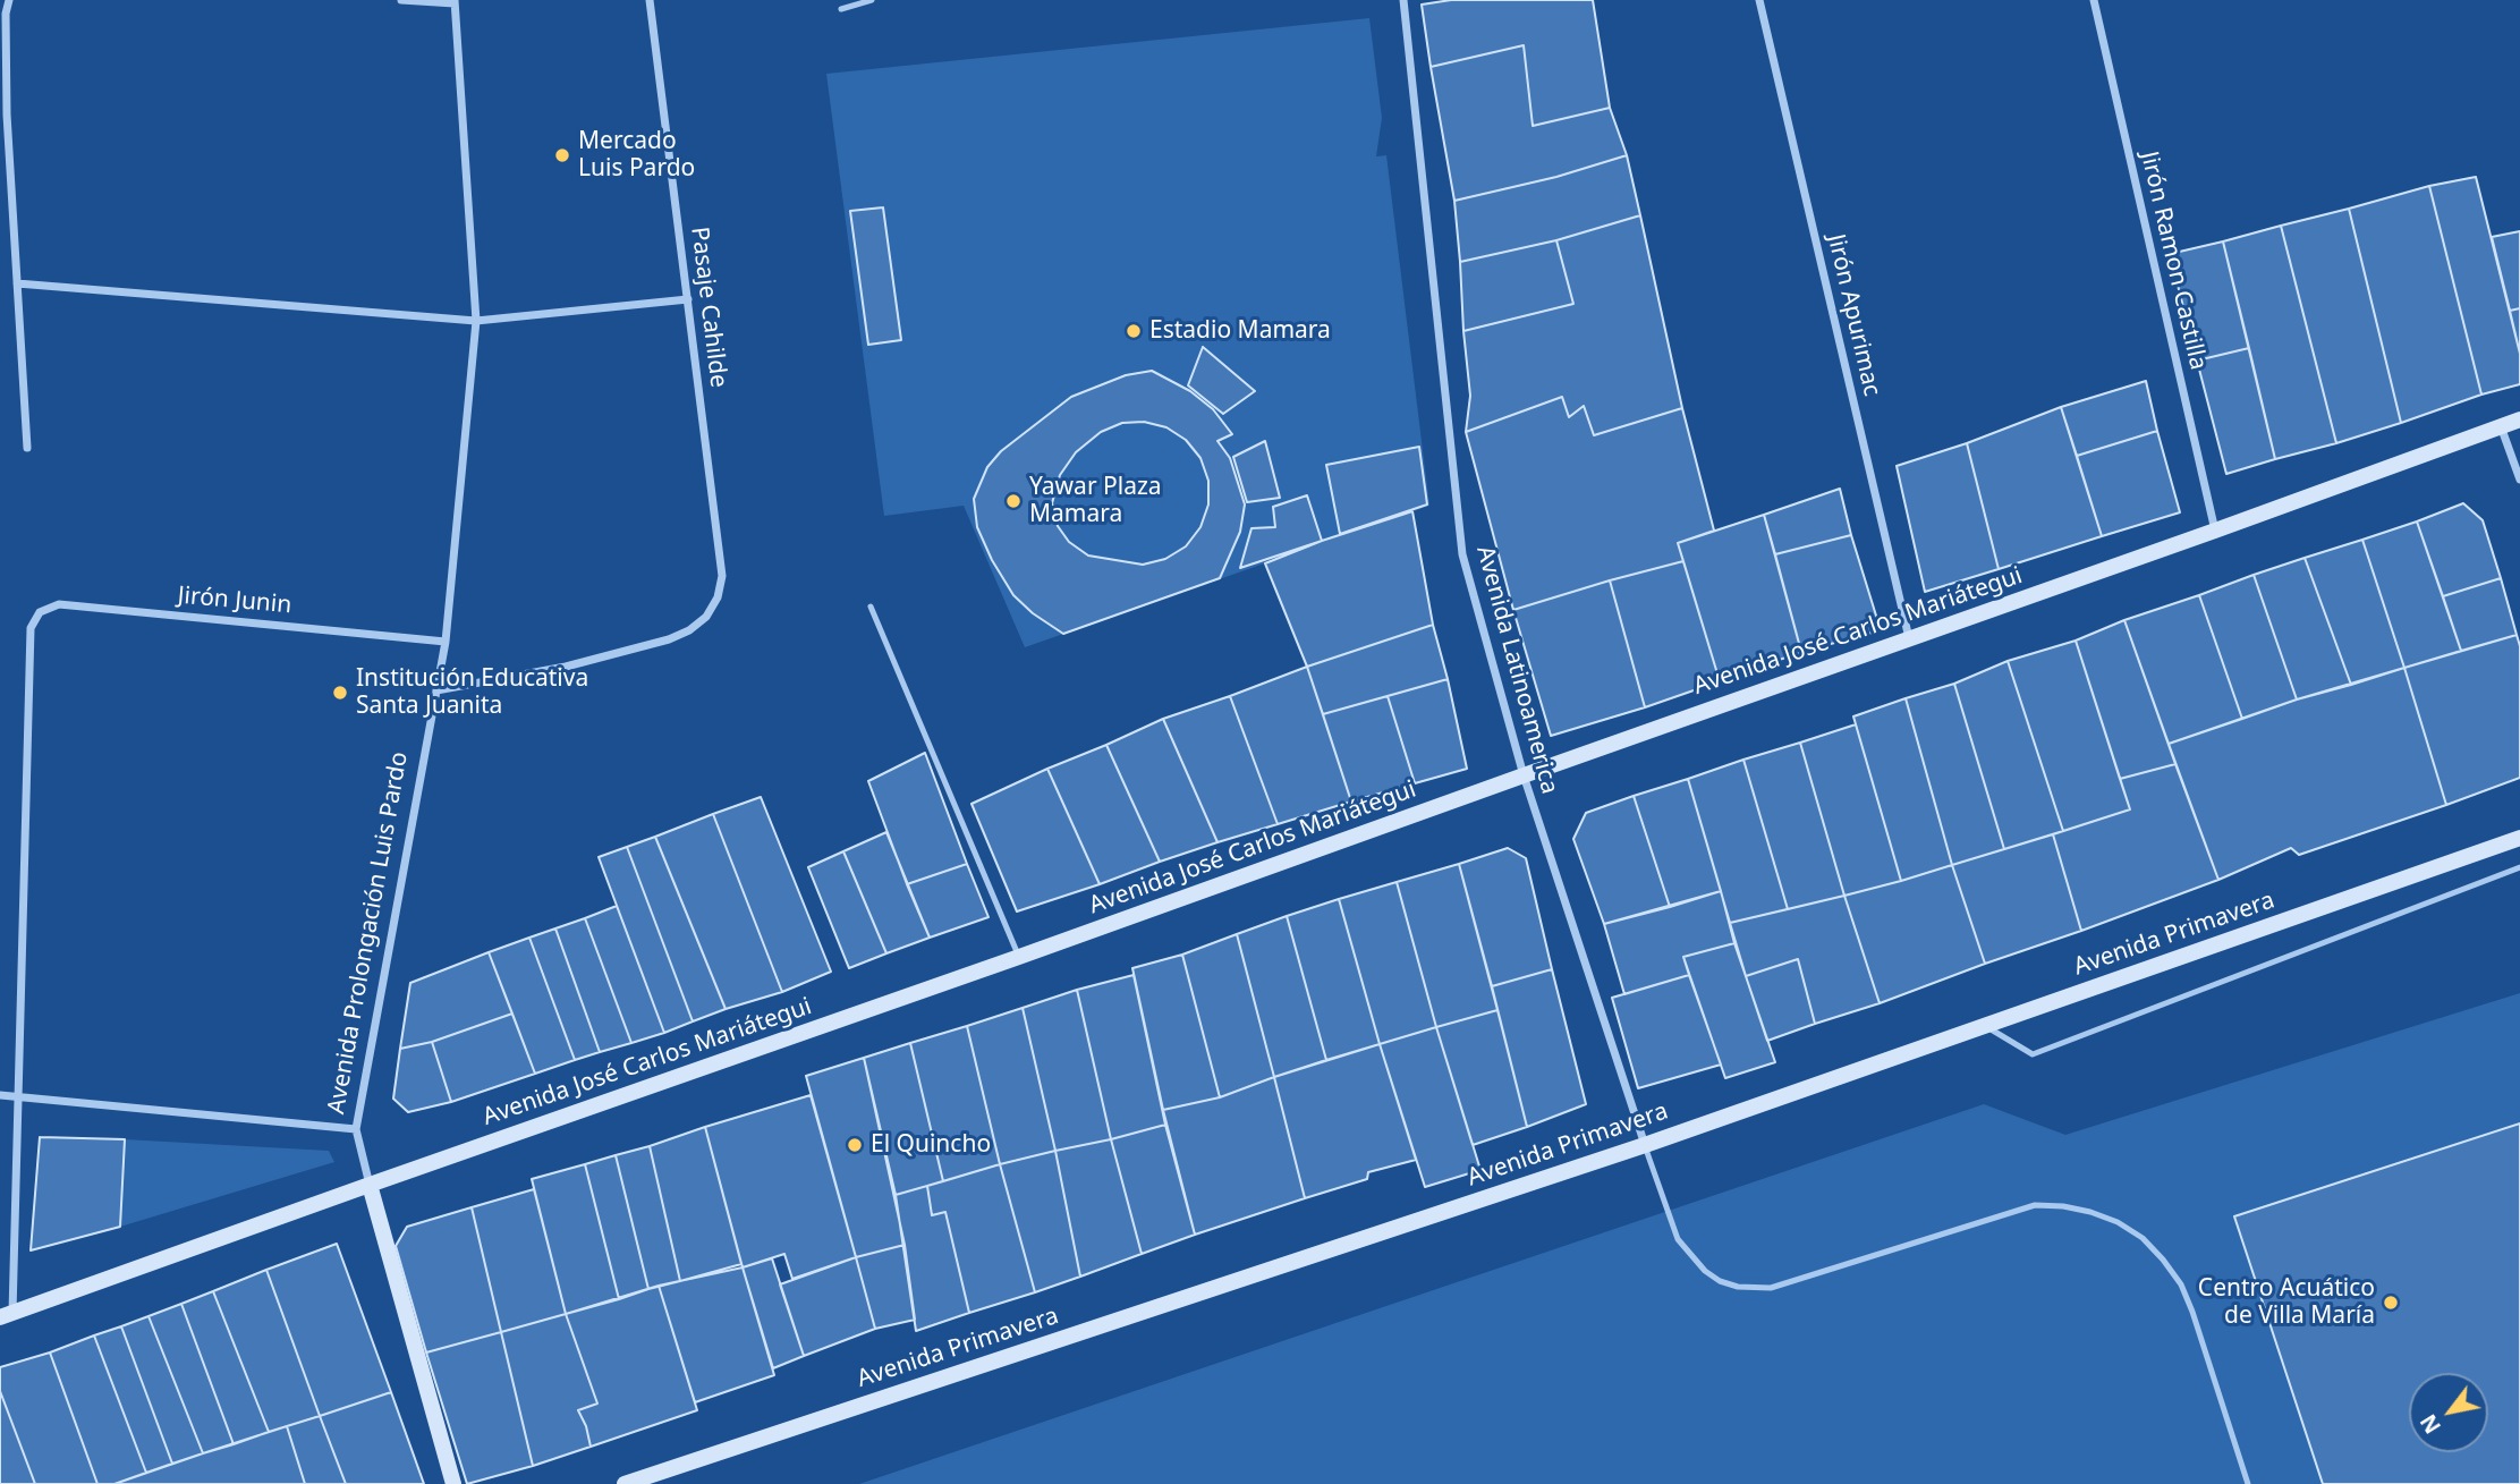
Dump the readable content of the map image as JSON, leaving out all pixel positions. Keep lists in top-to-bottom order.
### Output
{
  "streets": {
    "main road": ["Avenida José Carlos Mariátegui", "Avenida Prolongación Luis Pardo", "Avenida Primavera"],
    "street": [
      "Jirón Ramon Castilla",
      "Pasaje Cahilde",
      "Jirón Apurimac",
      "Jirón Junin",
      "Avenida Latinoamerica"
    ]
  },
  "crossings": [
    ["Jirón Ramon Castilla", "Avenida José Carlos Mariátegui"],
    ["Pasaje Cahilde", "Avenida Prolongación Luis Pardo"],
    ["Jirón Apurimac", "Avenida José Carlos Mariátegui"],
    ["Jirón Junin", "Avenida Prolongación Luis Pardo"],
    ["Avenida José Carlos Mariátegui", "Avenida Latinoamerica"],
    ["Avenida José Carlos Mariátegui", "Avenida Prolongación Luis Pardo"],
    ["Avenida Latinoamerica", "Avenida Primavera"]
  ],
  "places": [
    "Mercado Luis Pardo",
    "Estadio Mamara",
    "Yawar Plaza Mamara",
    "Institución Educativa Santa Juanita",
    "El Quincho",
    "Centro Acuático de Villa María"
  ],
  "north": "bottom left"
}
